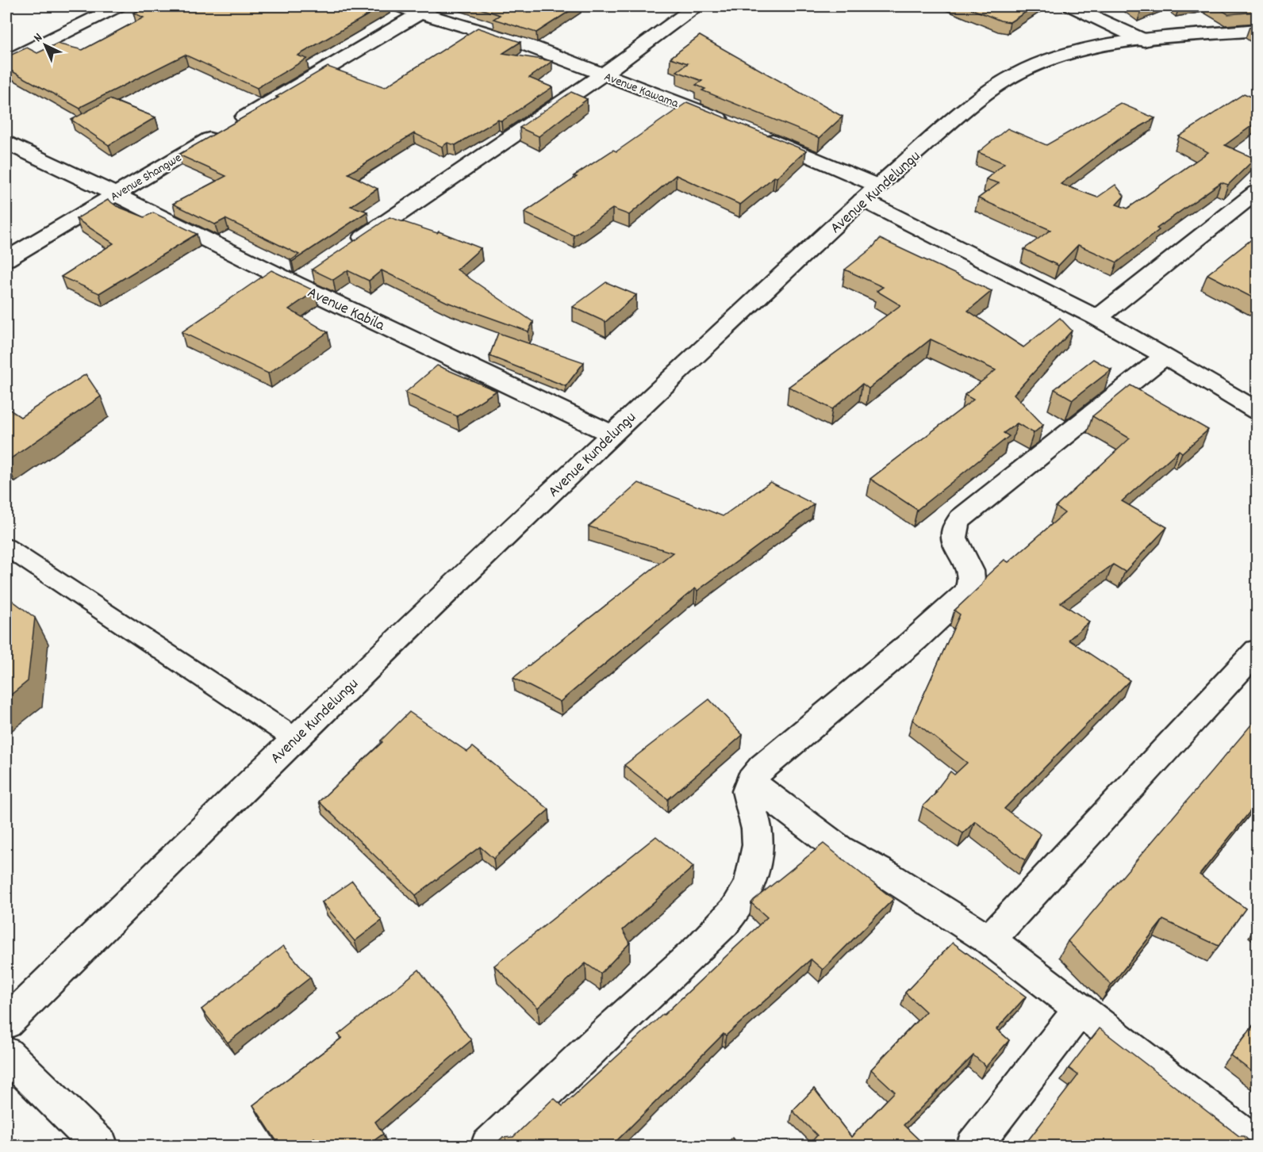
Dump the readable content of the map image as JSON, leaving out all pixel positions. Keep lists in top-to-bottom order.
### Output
{
  "streets": {
    "street": [
      "Avenue Kawama",
      "Avenue Shangwe",
      "Avenue Kundelungu",
      "Avenue Kabila"
    ]
  },
  "crossings": [
    ["Avenue Kawama", "Avenue Shangwe"],
    ["Avenue Shangwe", "Avenue Kabila"],
    ["Avenue Kundelungu", "Avenue Kabila"]
  ],
  "north": "top left"
}
